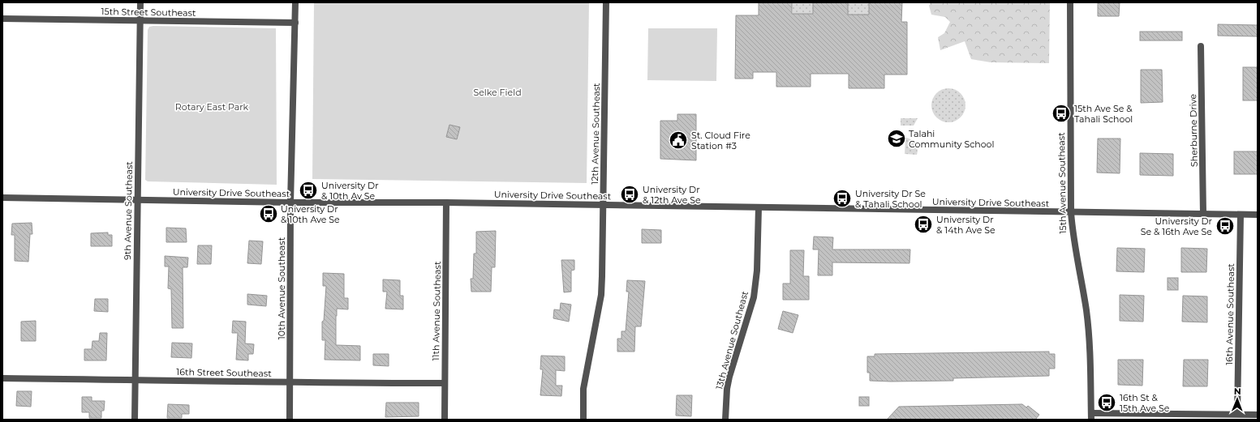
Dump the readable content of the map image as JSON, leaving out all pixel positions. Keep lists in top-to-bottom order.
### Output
{
  "streets": {
    "street": [
      "15th Street Southeast",
      "Sherburne Drive",
      "12th Avenue Southeast",
      "15th Avenue Southeast",
      "University Drive Southeast",
      "9th Avenue Southeast",
      "10th Avenue Southeast",
      "11th Avenue Southeast",
      "16th Avenue Southeast",
      "13th Avenue Southeast",
      "16th Street Southeast"
    ]
  },
  "crossings": [
    ["15th Street Southeast", "9th Avenue Southeast"],
    ["15th Street Southeast", "10th Avenue Southeast"],
    ["Sherburne Drive", "University Drive Southeast"],
    ["12th Avenue Southeast", "University Drive Southeast"],
    ["15th Avenue Southeast", "University Drive Southeast"],
    ["University Drive Southeast", "9th Avenue Southeast"],
    ["University Drive Southeast", "10th Avenue Southeast"],
    ["University Drive Southeast", "11th Avenue Southeast"],
    ["University Drive Southeast", "16th Avenue Southeast"],
    ["University Drive Southeast", "13th Avenue Southeast"],
    ["9th Avenue Southeast", "16th Street Southeast"],
    ["10th Avenue Southeast", "16th Street Southeast"],
    ["11th Avenue Southeast", "16th Street Southeast"]
  ],
  "parks": ["Selke Field", "Rotary East Park"],
  "places": {
    "bus stop": [
      "15th Ave Se & Tahali School",
      "University Dr & 10th Av Se",
      "University Dr & 12th Ave Se",
      "University Dr Se & Tahali School",
      "University Dr & 10th Ave Se",
      "University Dr & 14th Ave Se",
      "University Dr Se & 16th Ave Se",
      "16th St & 15th Ave Se"
    ],
    "school or university": ["Talahi Community School"],
    "public building": ["St. Cloud Fire Station #3"]
  },
  "north": "top"
}
